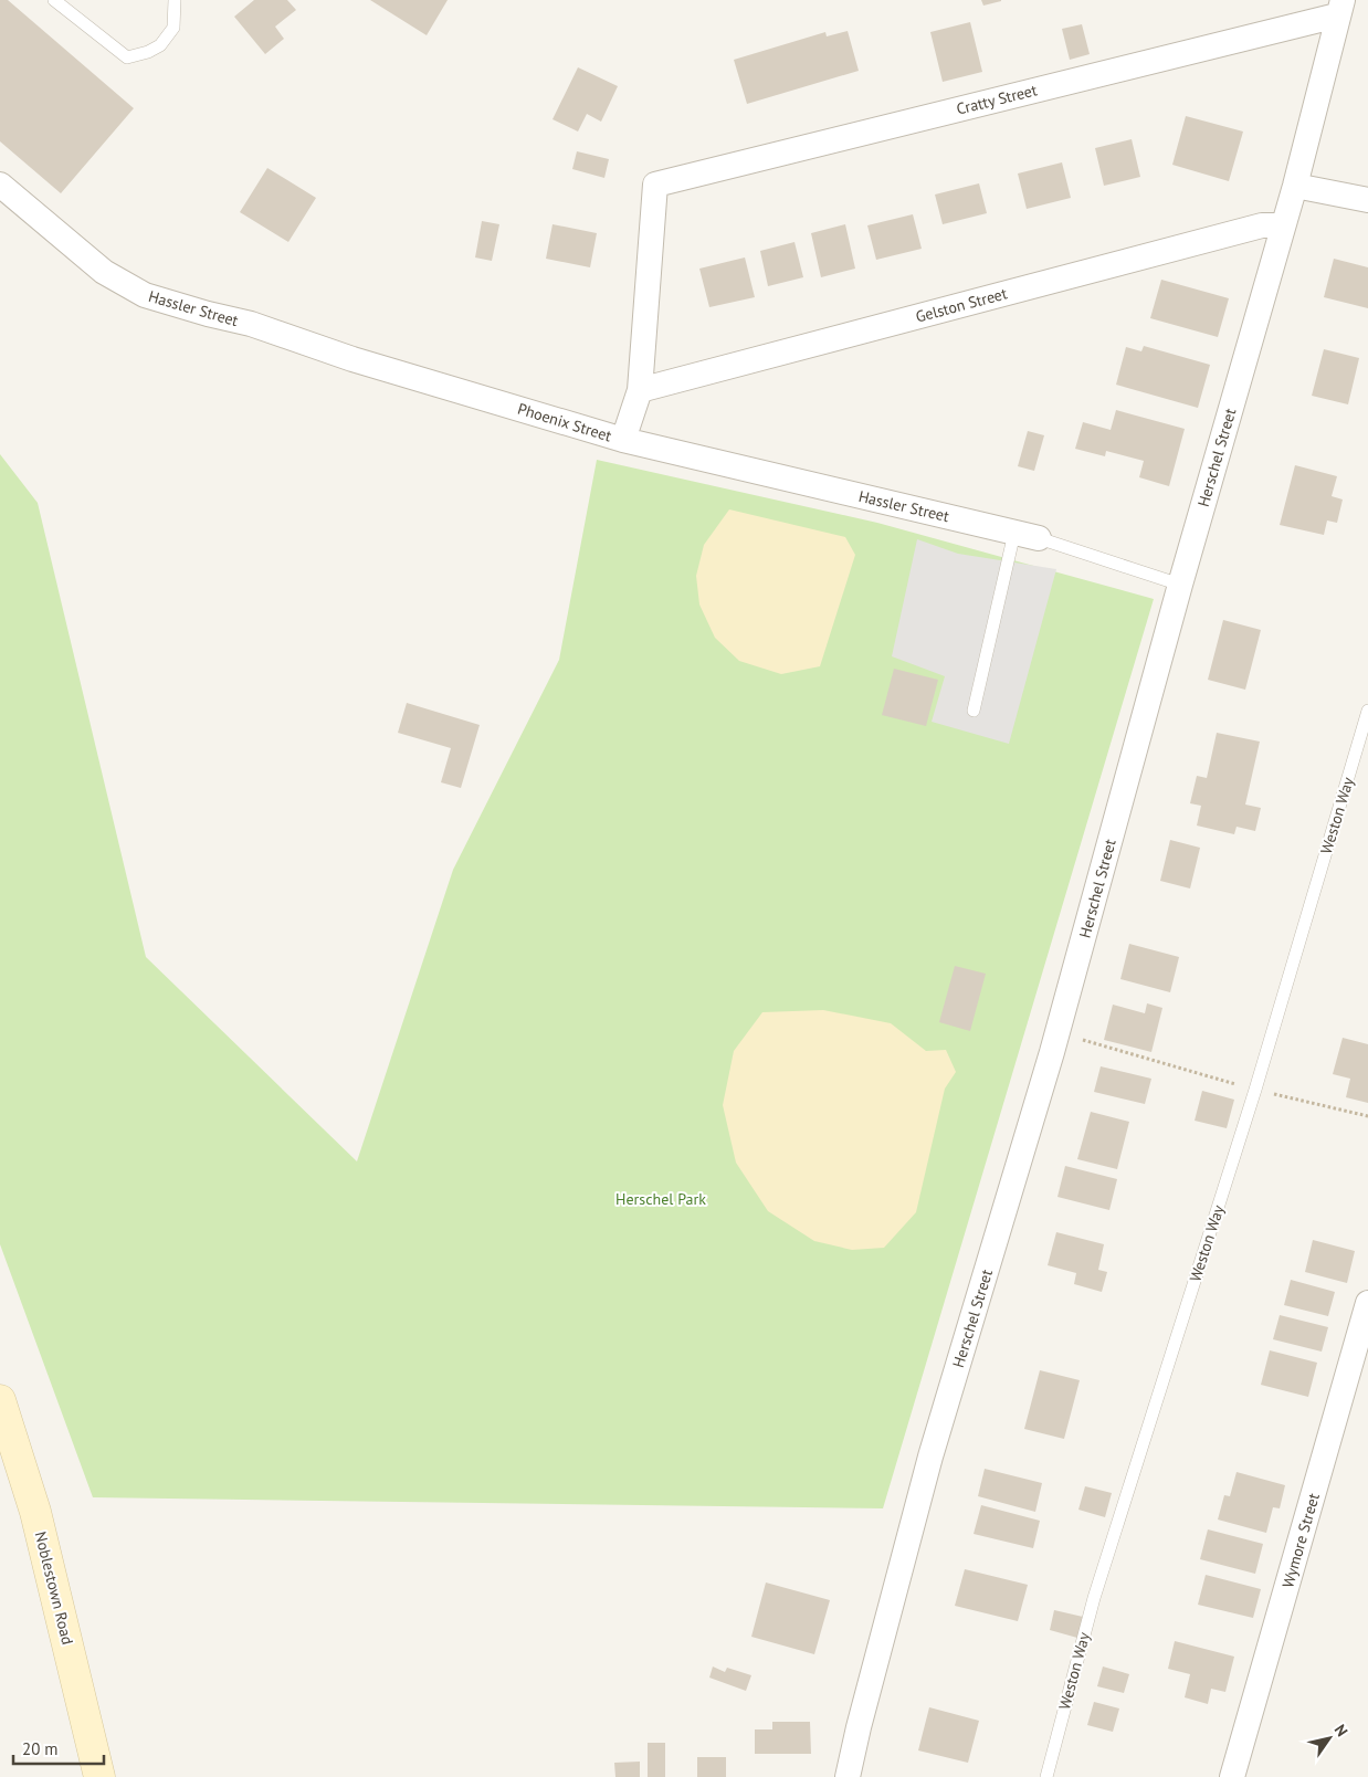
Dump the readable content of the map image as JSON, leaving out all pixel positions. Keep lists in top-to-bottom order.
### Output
{
  "streets": {
    "main road": ["Noblestown Road"],
    "street": [
      "Cratty Street",
      "Gelston Street",
      "Hassler Street",
      "Phoenix Street",
      "Herschel Street",
      "Wymore Street"
    ],
    "lane": ["Weston Way"]
  },
  "crossings": [
    ["Cratty Street", "Phoenix Street"],
    ["Cratty Street", "Herschel Street"],
    ["Gelston Street", "Phoenix Street"],
    ["Gelston Street", "Herschel Street"],
    ["Hassler Street", "Phoenix Street"],
    ["Hassler Street", "Herschel Street"]
  ],
  "parks": ["Herschel Park"],
  "scale_bar": "20 m",
  "north": "top right"
}
